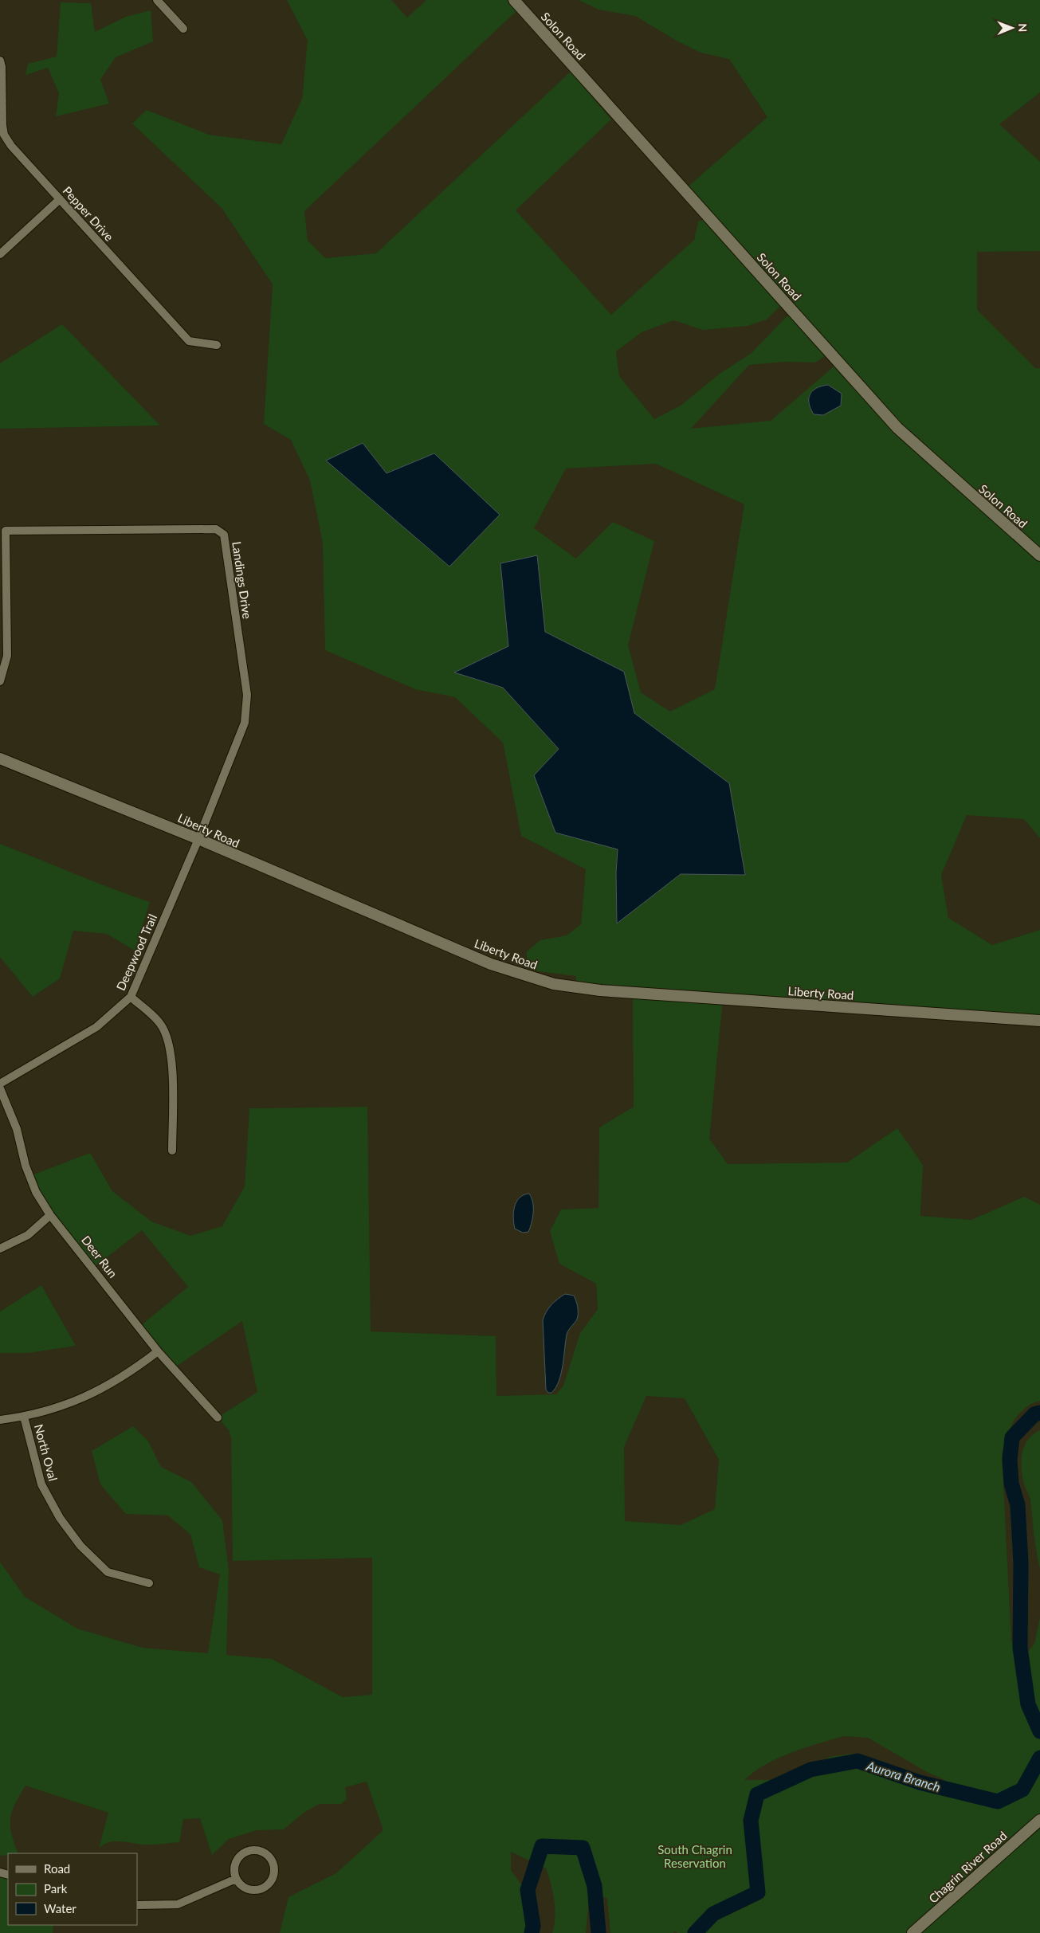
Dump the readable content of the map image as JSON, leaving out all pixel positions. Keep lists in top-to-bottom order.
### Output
{
  "streets": {
    "street": [
      "Solon Road",
      "Pepper Drive",
      "Landings Drive",
      "Liberty Road",
      "Deepwood Trail",
      "Deer Run",
      "North Oval",
      "Chagrin River Road"
    ]
  },
  "crossings": [
    ["Landings Drive", "Liberty Road"],
    ["Landings Drive", "Deepwood Trail"],
    ["Liberty Road", "Deepwood Trail"]
  ],
  "water": ["Aurora Branch"],
  "parks": ["South Chagrin Reservation"],
  "legend": ["Road", "Park", "Water"],
  "north": "right"
}
